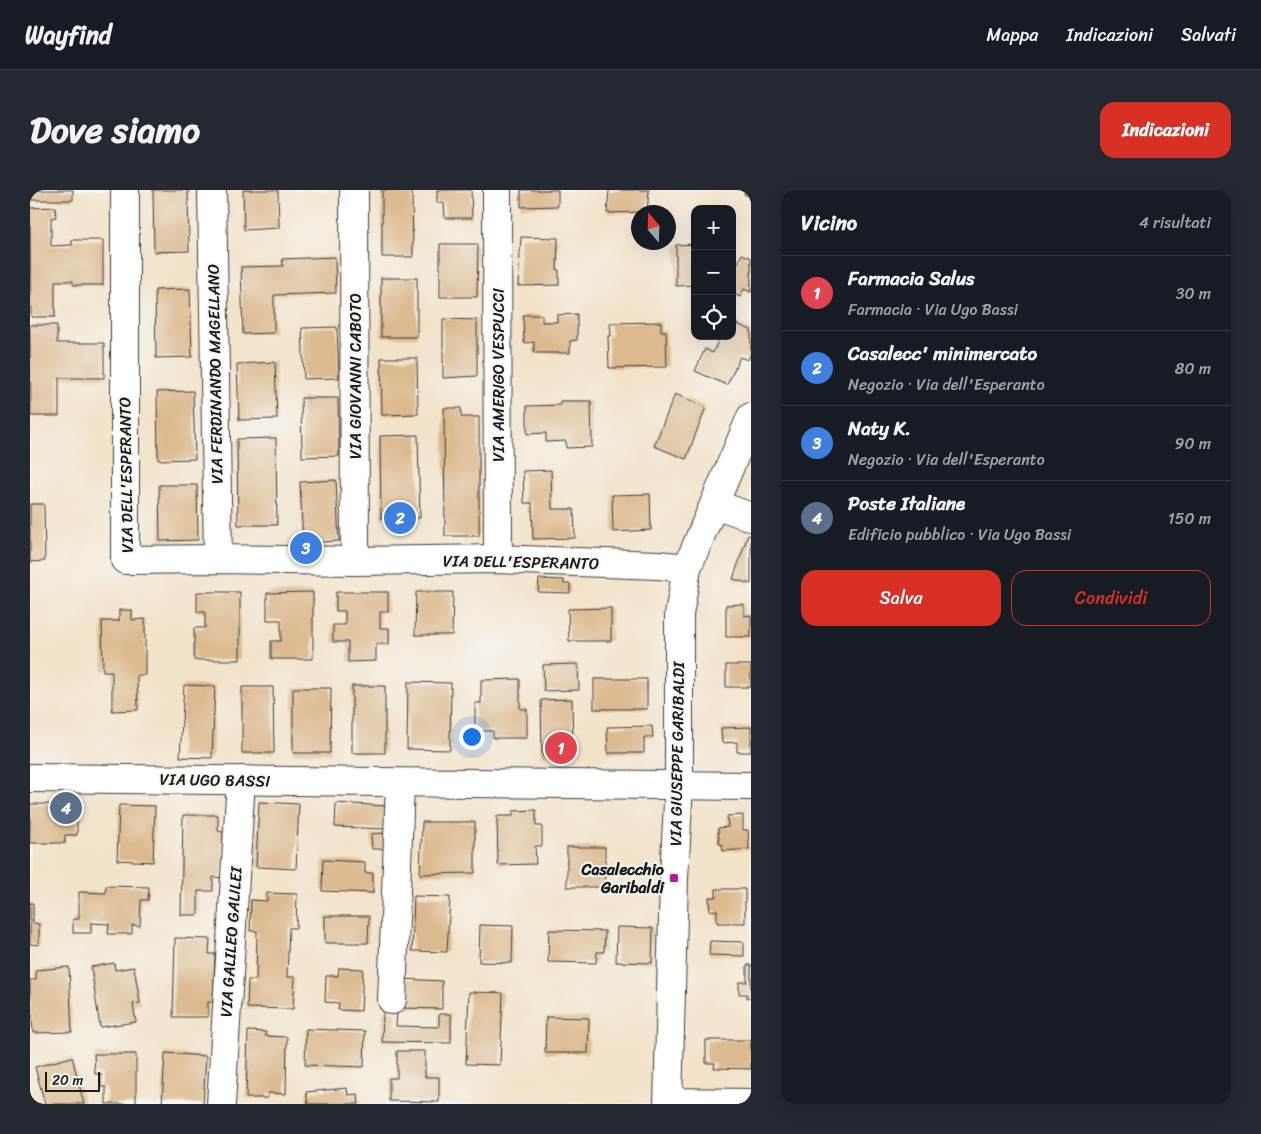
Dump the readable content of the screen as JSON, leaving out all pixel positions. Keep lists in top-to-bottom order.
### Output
{
  "streets": {
    "street": [
      "VIA FERDINANDO MAGELLANO",
      "VIA AMERIGO VESPUCCI",
      "VIA GIOVANNI CABOTO",
      "VIA DELL'ESPERANTO",
      "VIA GIUSEPPE GARIBALDI",
      "VIA UGO BASSI",
      "VIA GALILEO GALILEI"
    ]
  },
  "crossings": [
    ["VIA FERDINANDO MAGELLANO", "VIA DELL'ESPERANTO"],
    ["VIA AMERIGO VESPUCCI", "VIA DELL'ESPERANTO"],
    ["VIA GIOVANNI CABOTO", "VIA DELL'ESPERANTO"],
    ["VIA DELL'ESPERANTO", "VIA GIUSEPPE GARIBALDI"],
    ["VIA GIUSEPPE GARIBALDI", "VIA UGO BASSI"],
    ["VIA UGO BASSI", "VIA GALILEO GALILEI"]
  ],
  "places": {
    "transit": ["Casalecchio Garibaldi"]
  },
  "scale_bar": "20 m",
  "north": "top",
  "page": {
    "header": "Wayfind",
    "nav": ["Mappa", "Indicazioni", "Salvati"],
    "title": "Dove siamo",
    "buttons": [
      "Indicazioni",
      ["Salva", "Condividi"]
    ],
    "heading": ["Vicino", "4 risultati"],
    "map_buttons": ["+", "−"],
    "list": [
      {
        "mark": "1",
        "name": "Farmacia Salus",
        "note": "Farmacia · Via Ugo Bassi",
        "value": "30 m"
      },
      {
        "mark": "2",
        "name": "Casalecc' minimercato",
        "note": "Negozio · Via dell'Esperanto",
        "value": "80 m"
      },
      {
        "mark": "3",
        "name": "Naty K.",
        "note": "Negozio · Via dell'Esperanto",
        "value": "90 m"
      },
      {
        "mark": "4",
        "name": "Poste Italiane",
        "note": "Edificio pubblico · Via Ugo Bassi",
        "value": "150 m"
      }
    ],
    "pins": [
      "2",
      "3",
      "1",
      "4"
    ],
    "scale": "20 m"
  }
}
